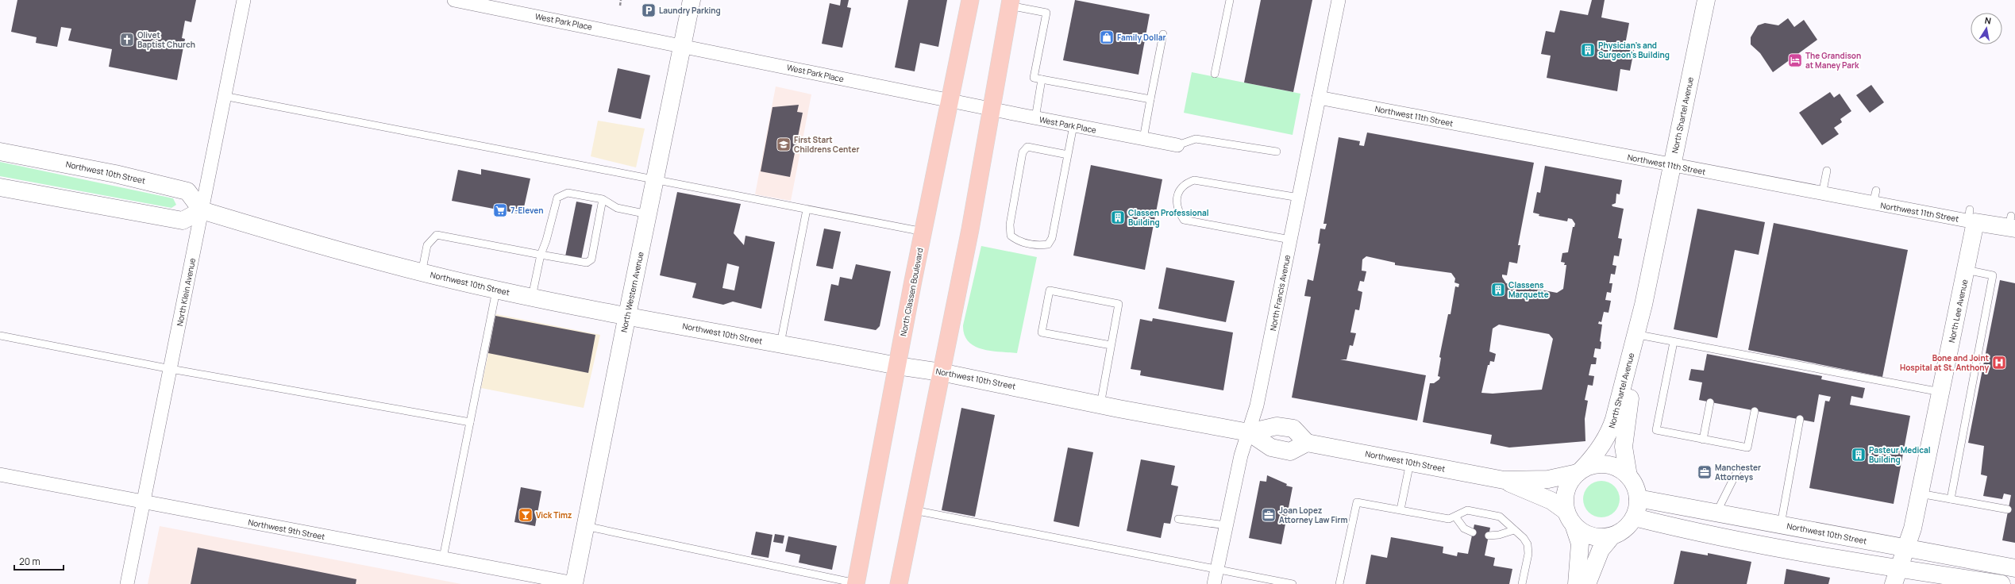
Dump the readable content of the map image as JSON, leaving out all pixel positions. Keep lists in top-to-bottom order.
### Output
{
  "streets": {
    "main road": ["North Classen Boulevard"],
    "street": [
      "West Park Place",
      "North Shartel Avenue",
      "Northwest 11th Street",
      "Northwest 10th Street",
      "North Klein Avenue",
      "North Western Avenue",
      "North Francis Avenue",
      "North Lee Avenue",
      "Northwest 9th Street"
    ]
  },
  "crossings": [
    ["West Park Place", "North Western Avenue"],
    ["West Park Place", "North Classen Boulevard"],
    ["North Shartel Avenue", "Northwest 11th Street"],
    ["North Shartel Avenue", "Northwest 10th Street"],
    ["Northwest 11th Street", "North Francis Avenue"],
    ["Northwest 11th Street", "North Lee Avenue"],
    ["Northwest 10th Street", "North Klein Avenue"],
    ["Northwest 10th Street", "North Western Avenue"],
    ["Northwest 10th Street", "North Classen Boulevard"],
    ["Northwest 10th Street", "North Francis Avenue"],
    ["Northwest 10th Street", "North Lee Avenue"],
    ["North Klein Avenue", "Northwest 9th Street"],
    ["North Western Avenue", "Northwest 9th Street"]
  ],
  "places": {
    "parking": ["Laundry Parking"],
    "shop": ["Family Dollar"],
    "church": ["Olivet Baptist Church"],
    "building": [
      "Physician's and Surgeon's Building",
      "Classen Professional Building",
      "Classens Marquette",
      "Pasteur Medical Building"
    ],
    "hotel": ["The Grandison at Maney Park"],
    "school or university": ["First Start Childrens Center"],
    "supermarket": ["7-Eleven"],
    "hospital": ["Bone and Joint Hospital at St. Anthony"],
    "office": ["Manchester Attorneys", "Joan Lopez Attorney Law Firm"],
    "bar": ["Vick Timz"]
  },
  "scale_bar": "20 m",
  "north": "top"
}
